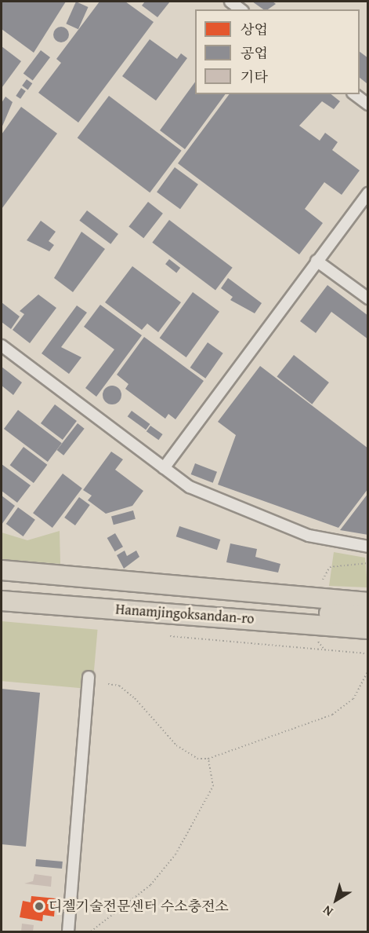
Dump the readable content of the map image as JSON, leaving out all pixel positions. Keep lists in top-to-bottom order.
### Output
{
  "streets": {
    "highway": ["Hanamjingoksandan-ro"]
  },
  "places": ["디젤기술전문센터 수소충전소"],
  "legend": ["상업", "공업", "기타"],
  "north": "bottom left"
}
